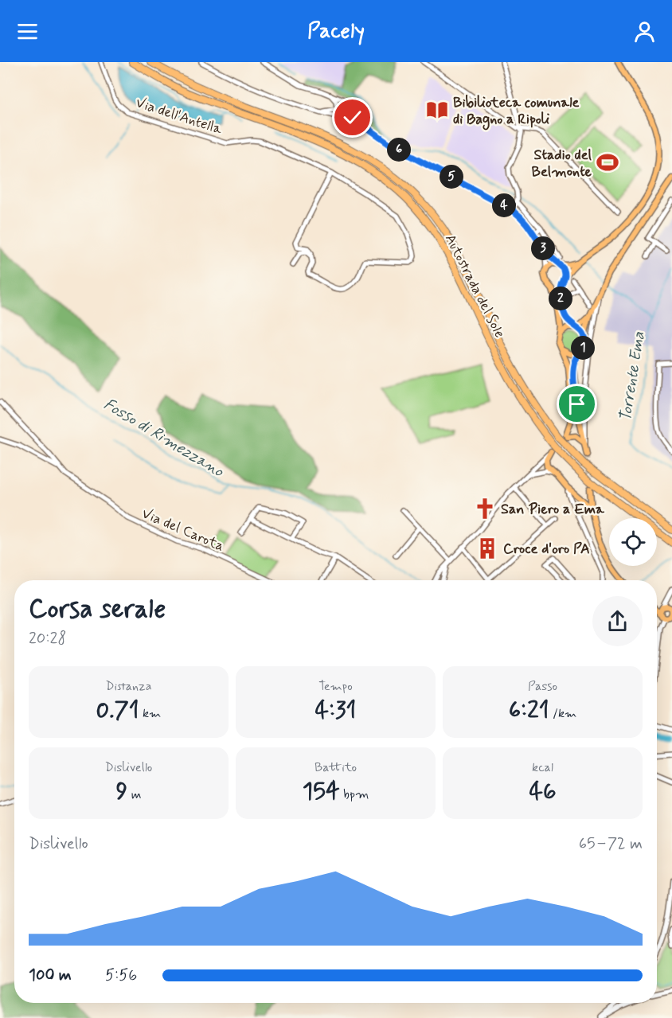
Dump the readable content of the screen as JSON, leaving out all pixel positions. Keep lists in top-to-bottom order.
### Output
{
  "streets": {
    "highway": ["Autostrada del Sole"],
    "street": ["Via dell'Antella", "Via del Carota"]
  },
  "water": ["Torrente Ema", "Fosso di Rimezzano"],
  "places": {
    "library": ["Bibilioteca comunale di Bagno a Ripoli"],
    "sports": ["Stadio del Belmonte"],
    "church": ["San Piero a Ema"],
    "building": ["Croce d'oro PA"]
  },
  "page": {
    "header": "Pacely",
    "pins": [
      "6",
      "5",
      "4",
      "3",
      "2",
      "1"
    ],
    "heading": ["Corsa serale", "20:28"],
    "stats": [
      ["Distanza", "0.71 km"],
      ["Tempo", "4:31"],
      ["Passo", "6:21 /km"],
      ["Dislivello", "9 m"],
      ["Battito", "154 bpm"],
      ["kcal", "46"]
    ],
    "chart": ["Dislivello", "65–72 m"],
    "list": [
      {
        "name": "100 m",
        "note": "5:56"
      }
    ]
  }
}
